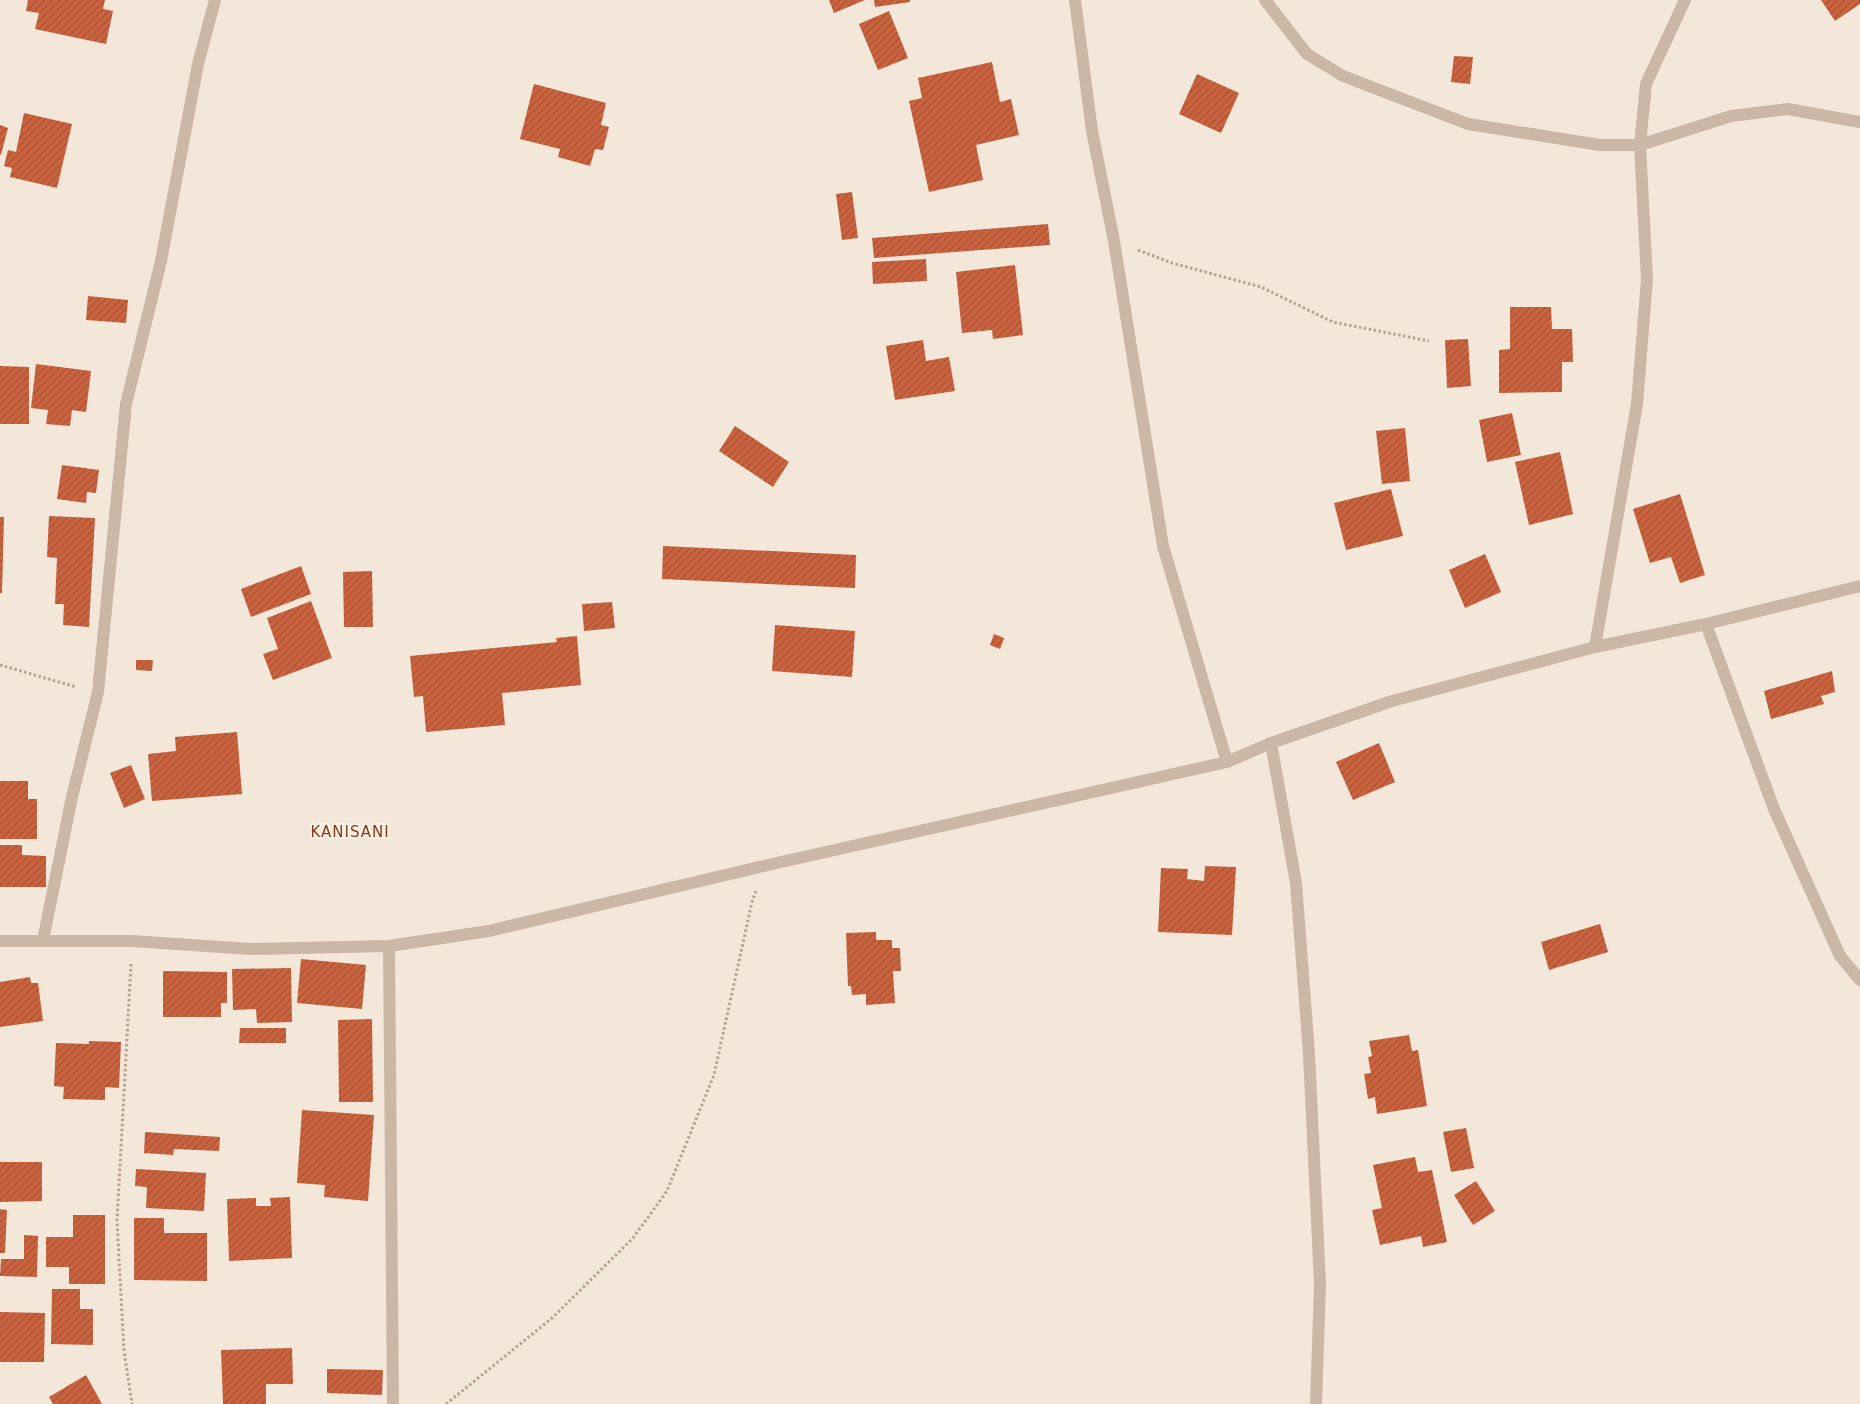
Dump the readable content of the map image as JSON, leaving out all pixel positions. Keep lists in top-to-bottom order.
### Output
{
  "districts": ["KANISANI"]
}
